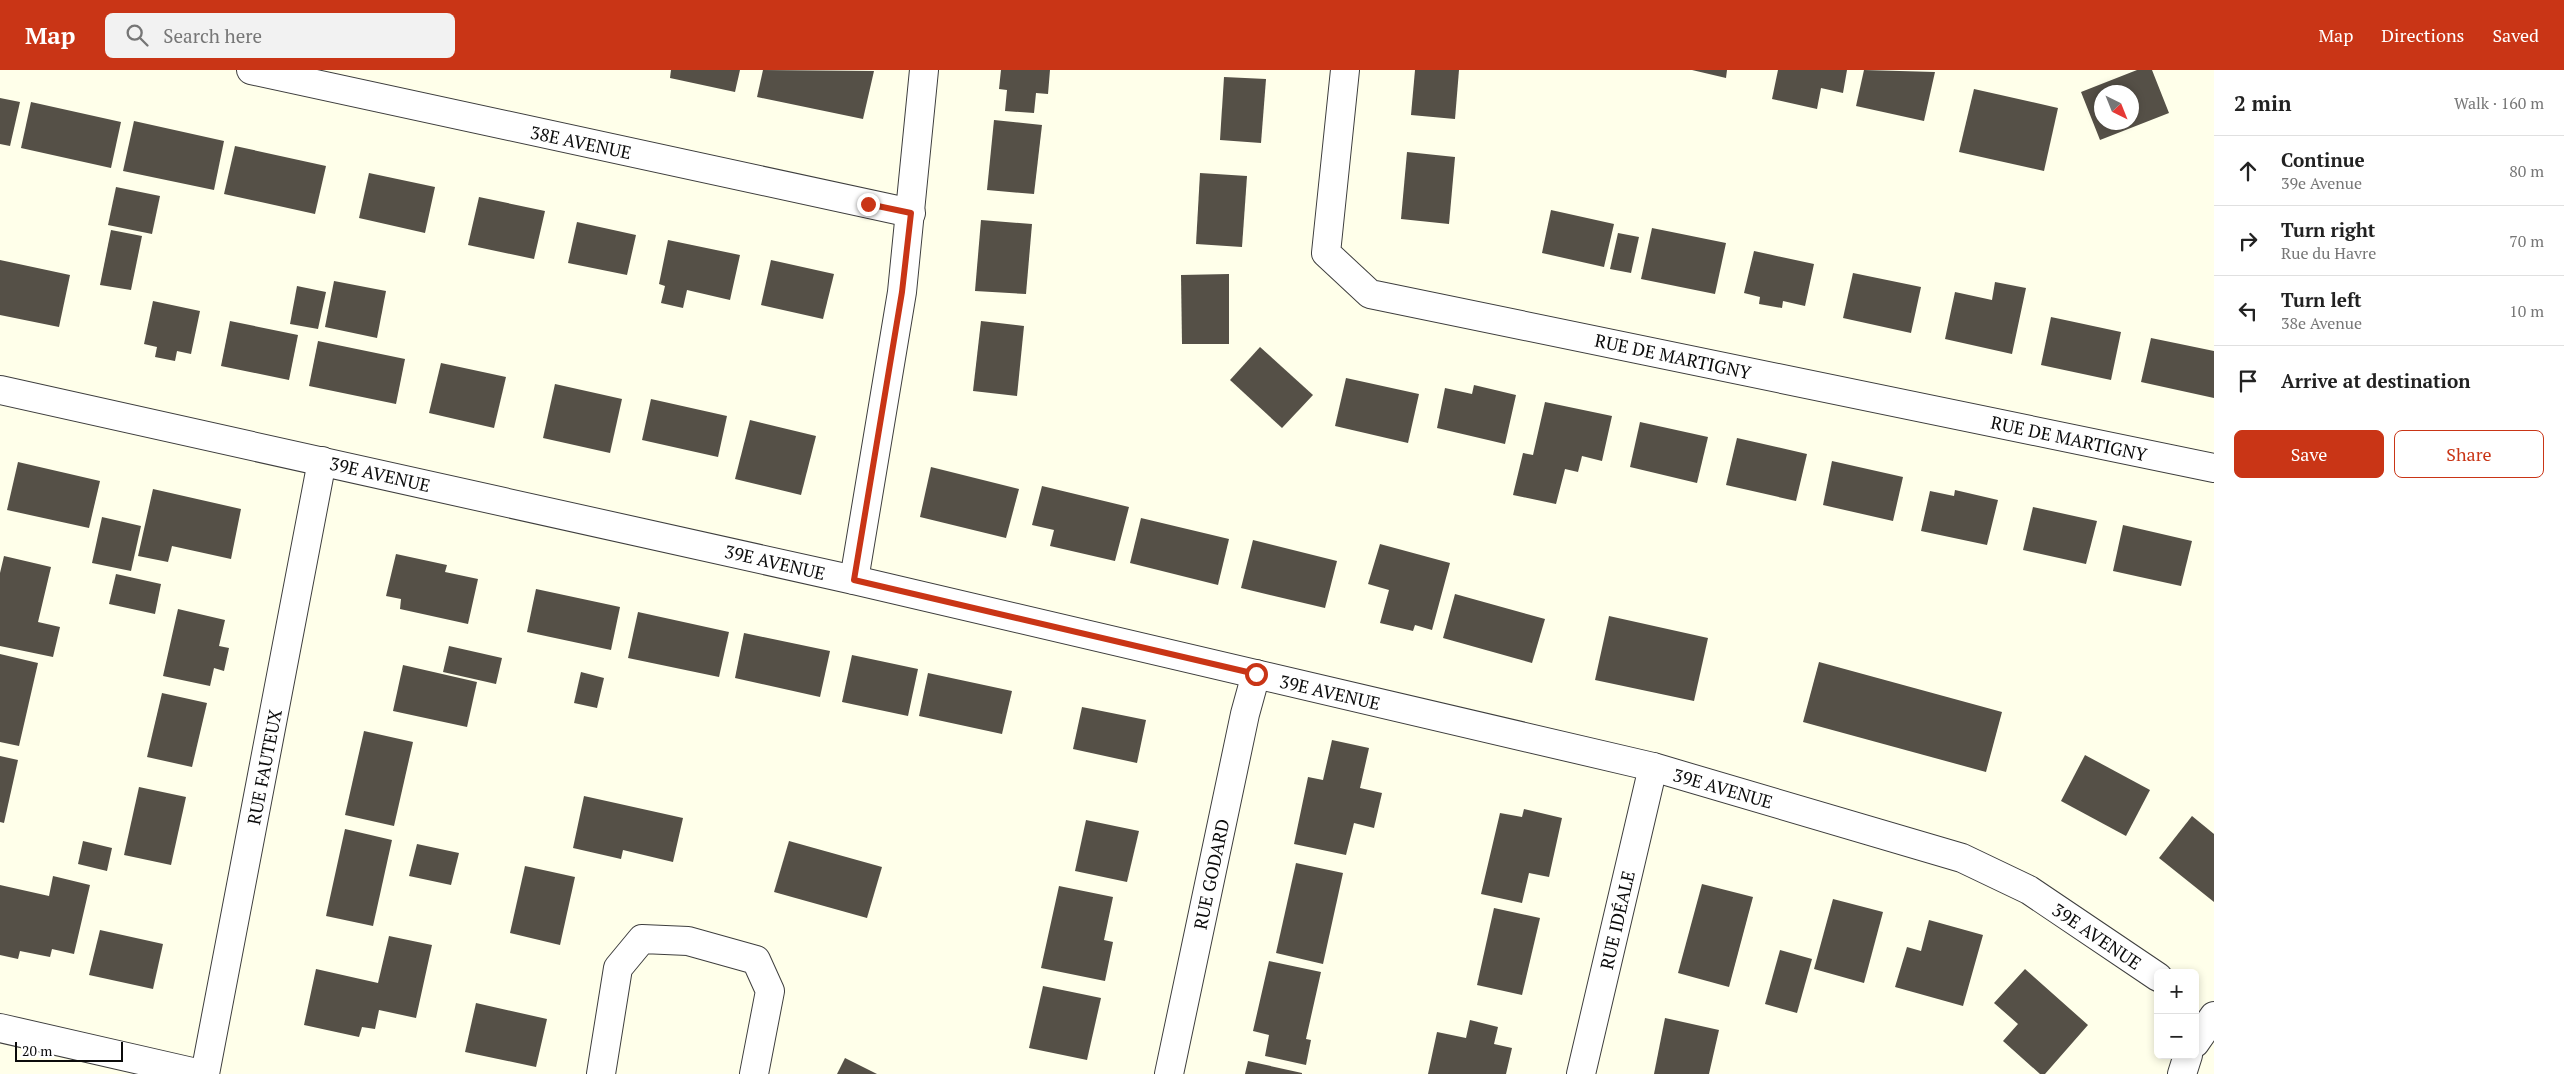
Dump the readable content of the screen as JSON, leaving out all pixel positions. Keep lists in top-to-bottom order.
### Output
{
  "streets": {
    "street": [
      "38E AVENUE",
      "RUE DE MARTIGNY",
      "39E AVENUE",
      "RUE FAUTEUX",
      "RUE GODARD",
      "RUE IDÉALE"
    ]
  },
  "crossings": [
    ["39E AVENUE", "RUE FAUTEUX"],
    ["39E AVENUE", "RUE GODARD"],
    ["39E AVENUE", "RUE IDÉALE"]
  ],
  "scale_bar": "20 m",
  "north": "bottom right",
  "page": {
    "header": "Map",
    "search": "Search here",
    "nav": ["Map", "Directions", "Saved"],
    "heading": ["2 min", "Walk · 160 m"],
    "list": [
      ["Continue", "39e Avenue", "80 m"],
      ["Turn right", "Rue du Havre", "70 m"],
      ["Turn left", "38e Avenue", "10 m"],
      "Arrive at destination"
    ],
    "buttons": ["Save", "Share"],
    "map_buttons": ["+", "−"],
    "scale": "20 m"
  }
}
